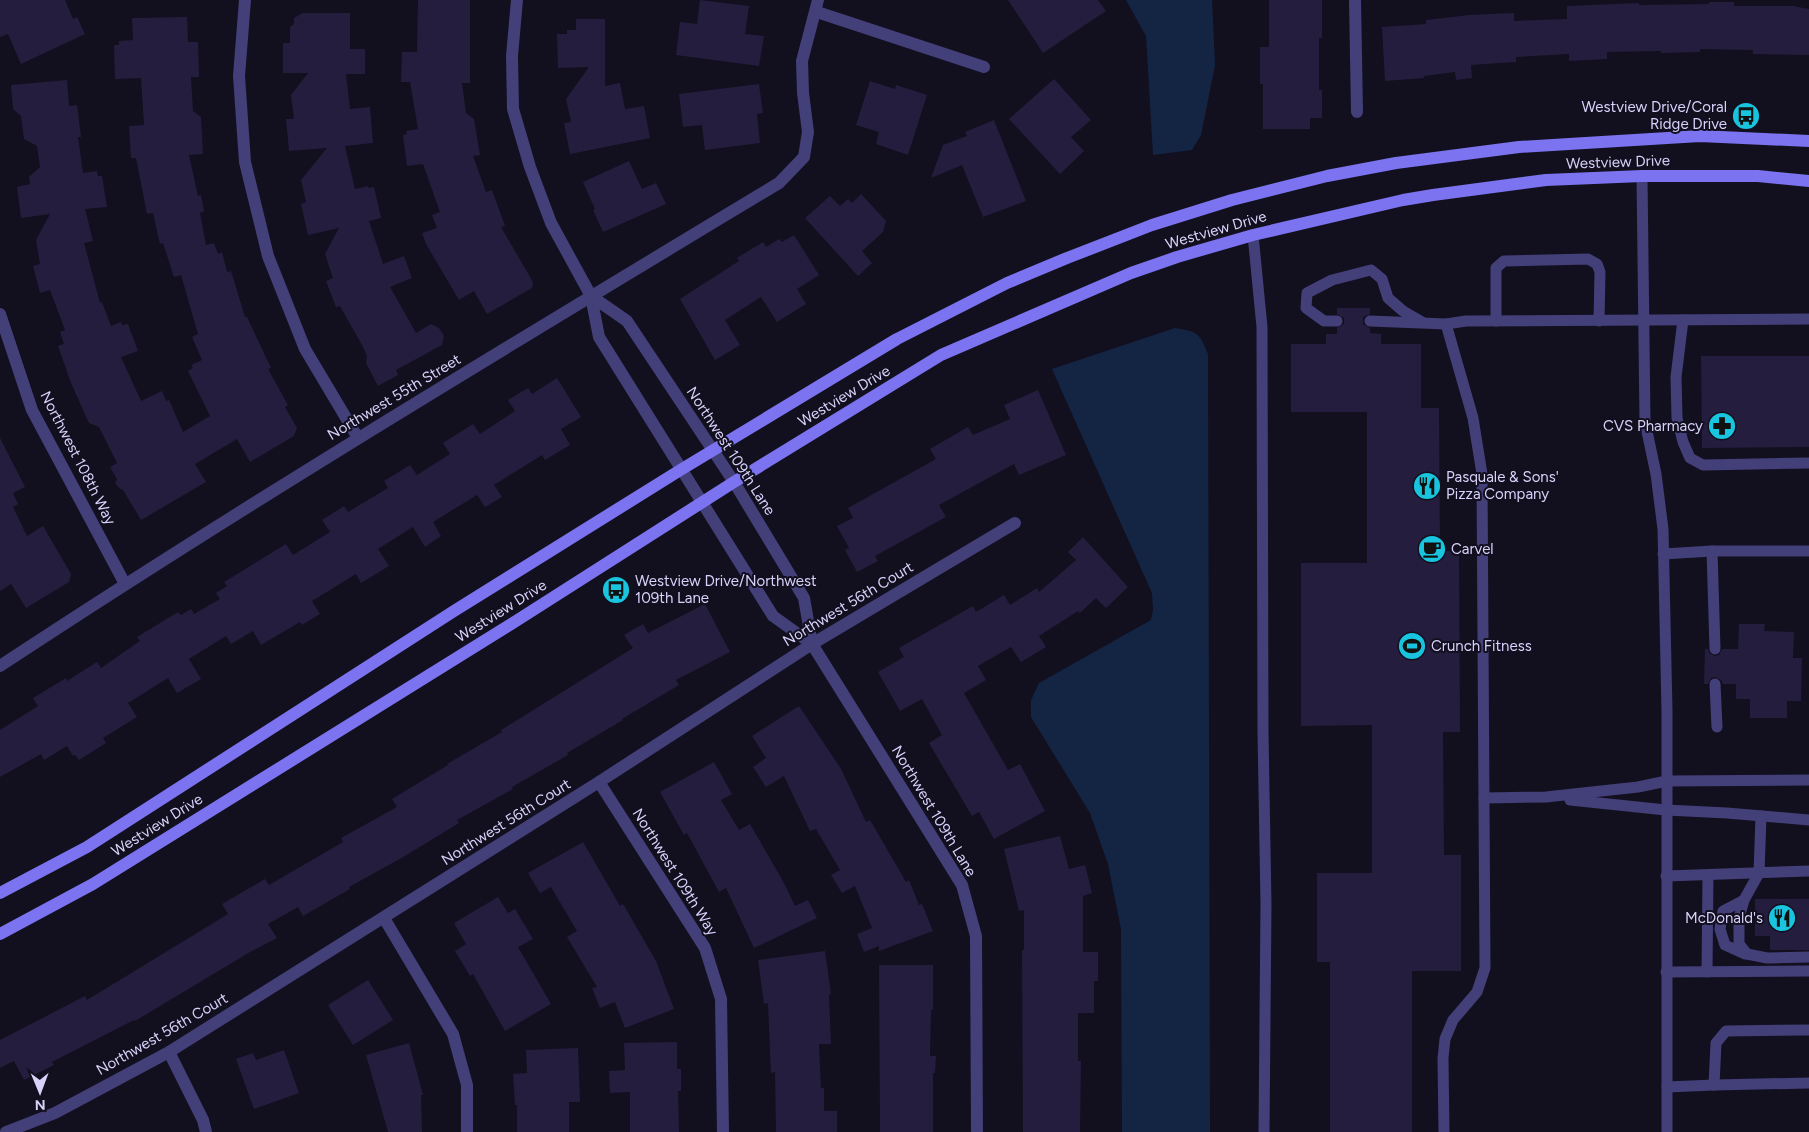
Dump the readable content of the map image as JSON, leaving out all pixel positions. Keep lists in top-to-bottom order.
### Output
{
  "streets": {
    "street": [
      "Westview Drive",
      "Northwest 55th Street",
      "Northwest 109th Lane",
      "Northwest 108th Way",
      "Northwest 56th Court",
      "Northwest 109th Way"
    ]
  },
  "crossings": [
    ["Westview Drive", "Northwest 109th Lane"],
    ["Northwest 55th Street", "Northwest 109th Lane"],
    ["Northwest 55th Street", "Northwest 108th Way"],
    ["Northwest 109th Lane", "Northwest 56th Court"],
    ["Northwest 56th Court", "Northwest 109th Way"]
  ],
  "places": {
    "bus stop": ["Westview Drive/Coral Ridge Drive", "Westview Drive/Northwest 109th Lane"],
    "pharmacy": ["CVS Pharmacy"],
    "restaurant": ["Pasquale & Sons' Pizza Company", "McDonald's"],
    "cafe": ["Carvel"],
    "sports": ["Crunch Fitness"]
  },
  "north": "bottom"
}
